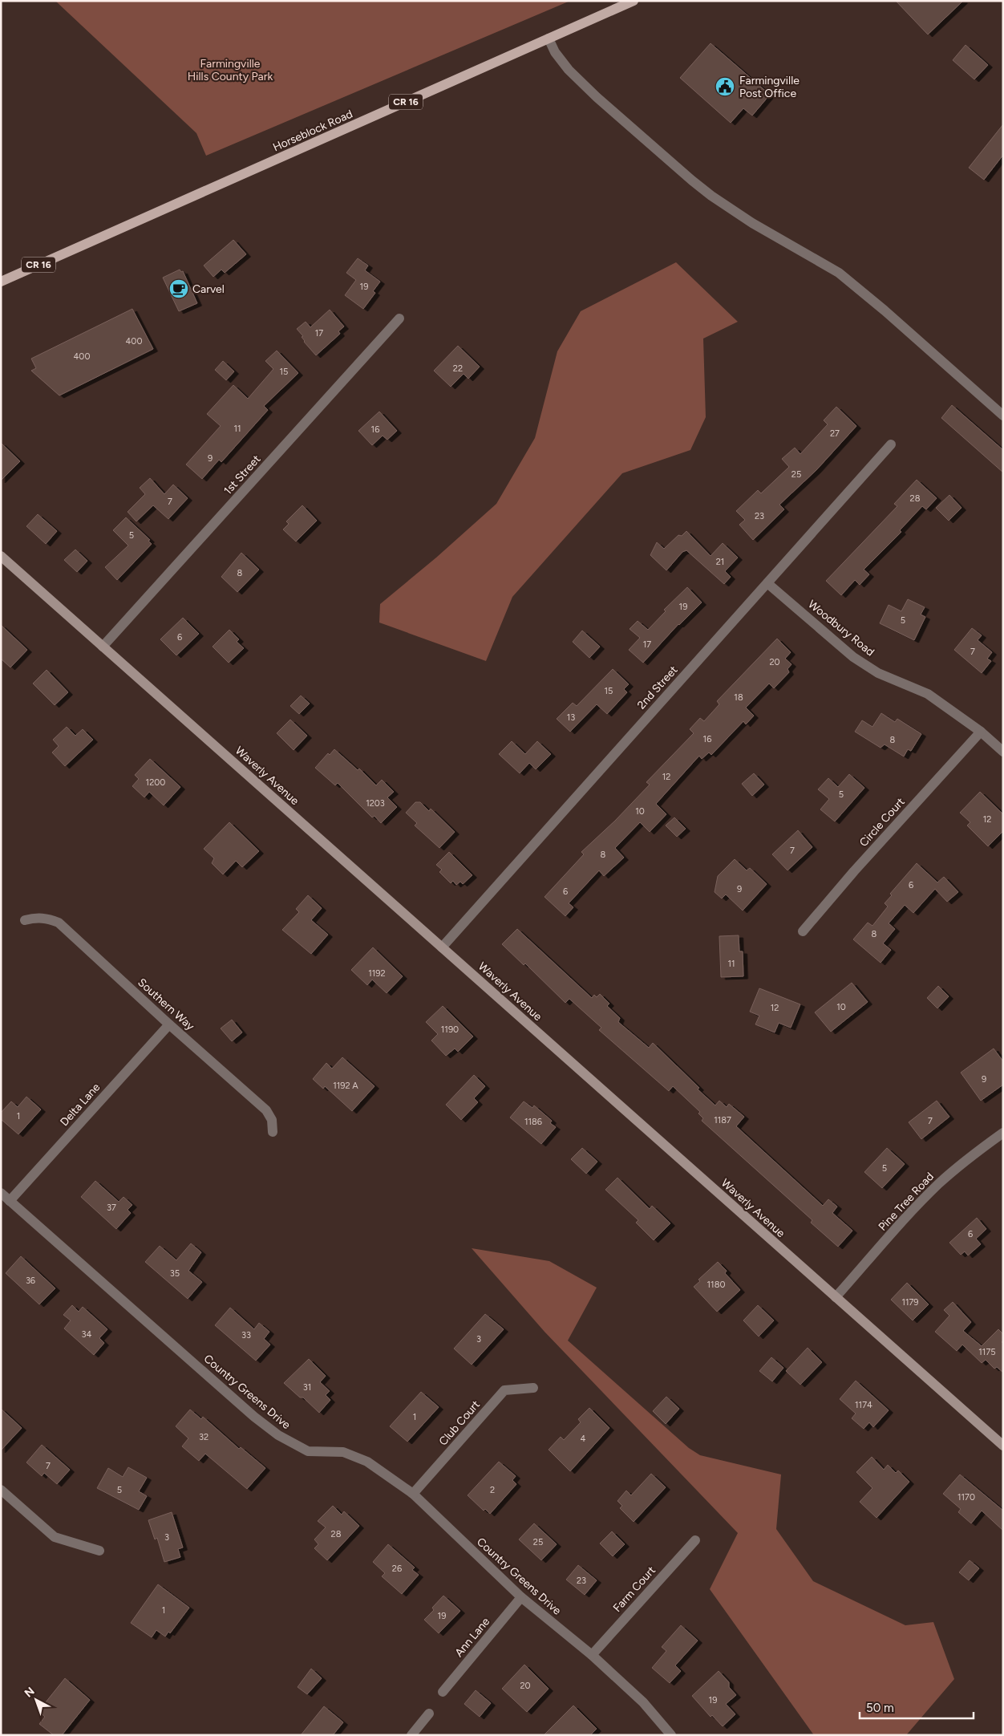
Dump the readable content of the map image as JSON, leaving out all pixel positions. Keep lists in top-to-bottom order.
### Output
{
  "streets": {
    "main road": ["CR 16", "Horseblock Road"],
    "street": [
      "1st Street",
      "Woodbury Road",
      "2nd Street",
      "Waverly Avenue",
      "Circle Court",
      "Southern Way",
      "Delta Lane",
      "Pine Tree Road",
      "Country Greens Drive",
      "Club Court",
      "Farm Court",
      "Ann Lane"
    ]
  },
  "crossings": [
    ["1st Street", "Waverly Avenue"],
    ["Woodbury Road", "2nd Street"],
    ["Woodbury Road", "Circle Court"],
    ["2nd Street", "Waverly Avenue"],
    ["Waverly Avenue", "Pine Tree Road"],
    ["Southern Way", "Delta Lane"],
    ["Delta Lane", "Country Greens Drive"],
    ["Country Greens Drive", "Club Court"],
    ["Country Greens Drive", "Farm Court"],
    ["Country Greens Drive", "Ann Lane"]
  ],
  "parks": ["Farmingville Hills County Park"],
  "places": {
    "public building": ["Farmingville Post Office"],
    "cafe": ["Carvel"]
  },
  "house_numbers": [
    "19",
    "17",
    "400",
    "400",
    "22",
    "15",
    "11",
    "16",
    "27",
    "9",
    "25",
    "28",
    "7",
    "23",
    "5",
    "21",
    "8",
    "19",
    "5",
    "6",
    "17",
    "7",
    "20",
    "15",
    "18",
    "13",
    "16",
    "8",
    "12",
    "1200",
    "5",
    "1203",
    "10",
    "12",
    "7",
    "8",
    "6",
    "9",
    "6",
    "8",
    "11",
    "1192",
    "10",
    "12",
    "1190",
    "9",
    "1192 A",
    "1",
    "1187",
    "7",
    "1186",
    "5",
    "37",
    "6",
    "35",
    "36",
    "1180",
    "1179",
    "34",
    "33",
    "3",
    "1175",
    "31",
    "1174",
    "1",
    "32",
    "4",
    "7",
    "5",
    "2",
    "1170",
    "28",
    "3",
    "25",
    "26",
    "23",
    "1",
    "19",
    "20",
    "19"
  ],
  "scale_bar": "50 m",
  "north": "top left"
}
